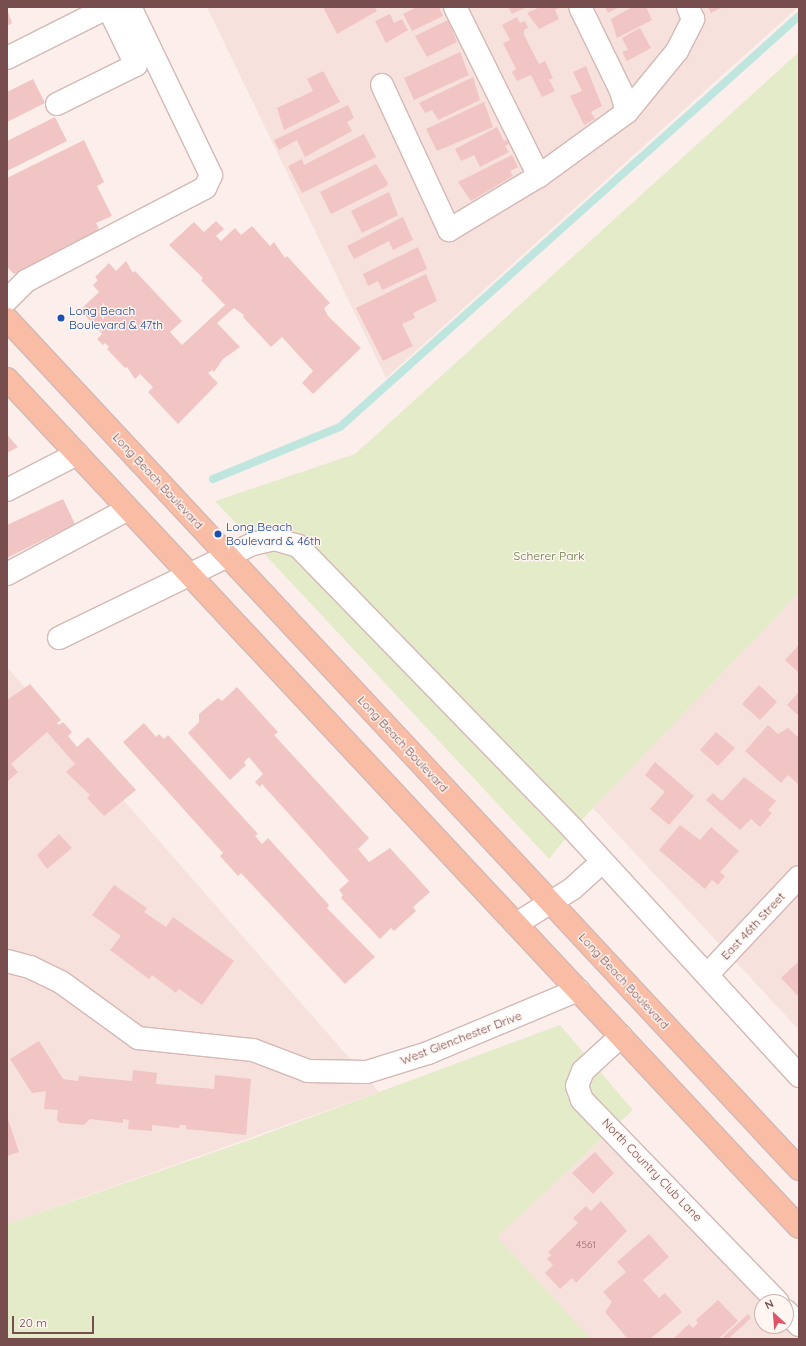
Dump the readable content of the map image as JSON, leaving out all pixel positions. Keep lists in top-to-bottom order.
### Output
{
  "streets": {
    "main road": ["Long Beach Boulevard"],
    "street": ["East 46th Street", "West Glenchester Drive", "North Country Club Lane"]
  },
  "parks": ["Scherer Park"],
  "places": ["Long Beach Boulevard & 47th", "Long Beach Boulevard & 46th"],
  "house_numbers": ["4561"],
  "scale_bar": "20 m",
  "north": "top left"
}
